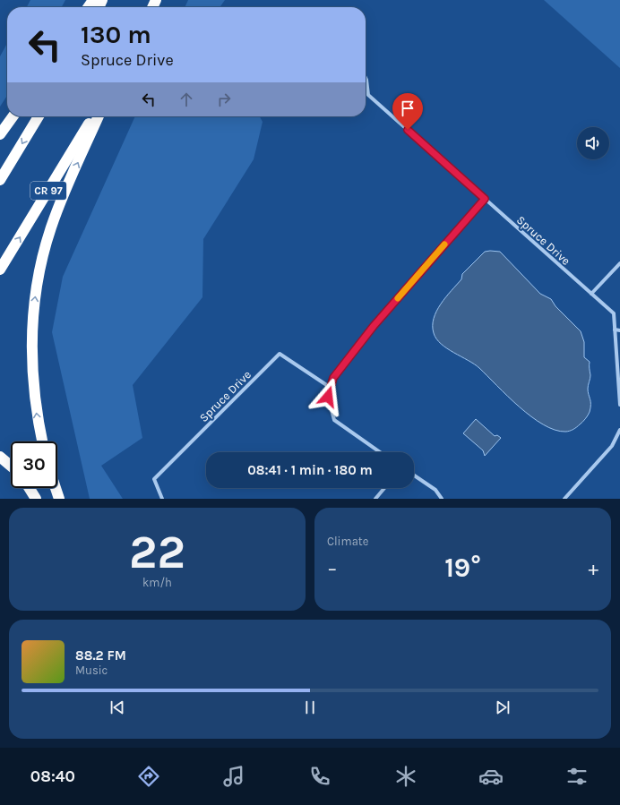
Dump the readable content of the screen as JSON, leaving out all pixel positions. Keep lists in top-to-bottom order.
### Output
{
  "streets": {
    "highway": ["CR 97"],
    "street": ["Spruce Drive"]
  },
  "page": {
    "turn": ["130 m", "Spruce Drive"],
    "limit": "30",
    "trip": "08:41 · 1 min · 180 m",
    "tile": [
      ["22", "km/h"],
      "Climate"
    ],
    "heat": ["−", "19°", "+"],
    "song": ["88.2 FM", "Music"],
    "tabs": "08:40"
  }
}
